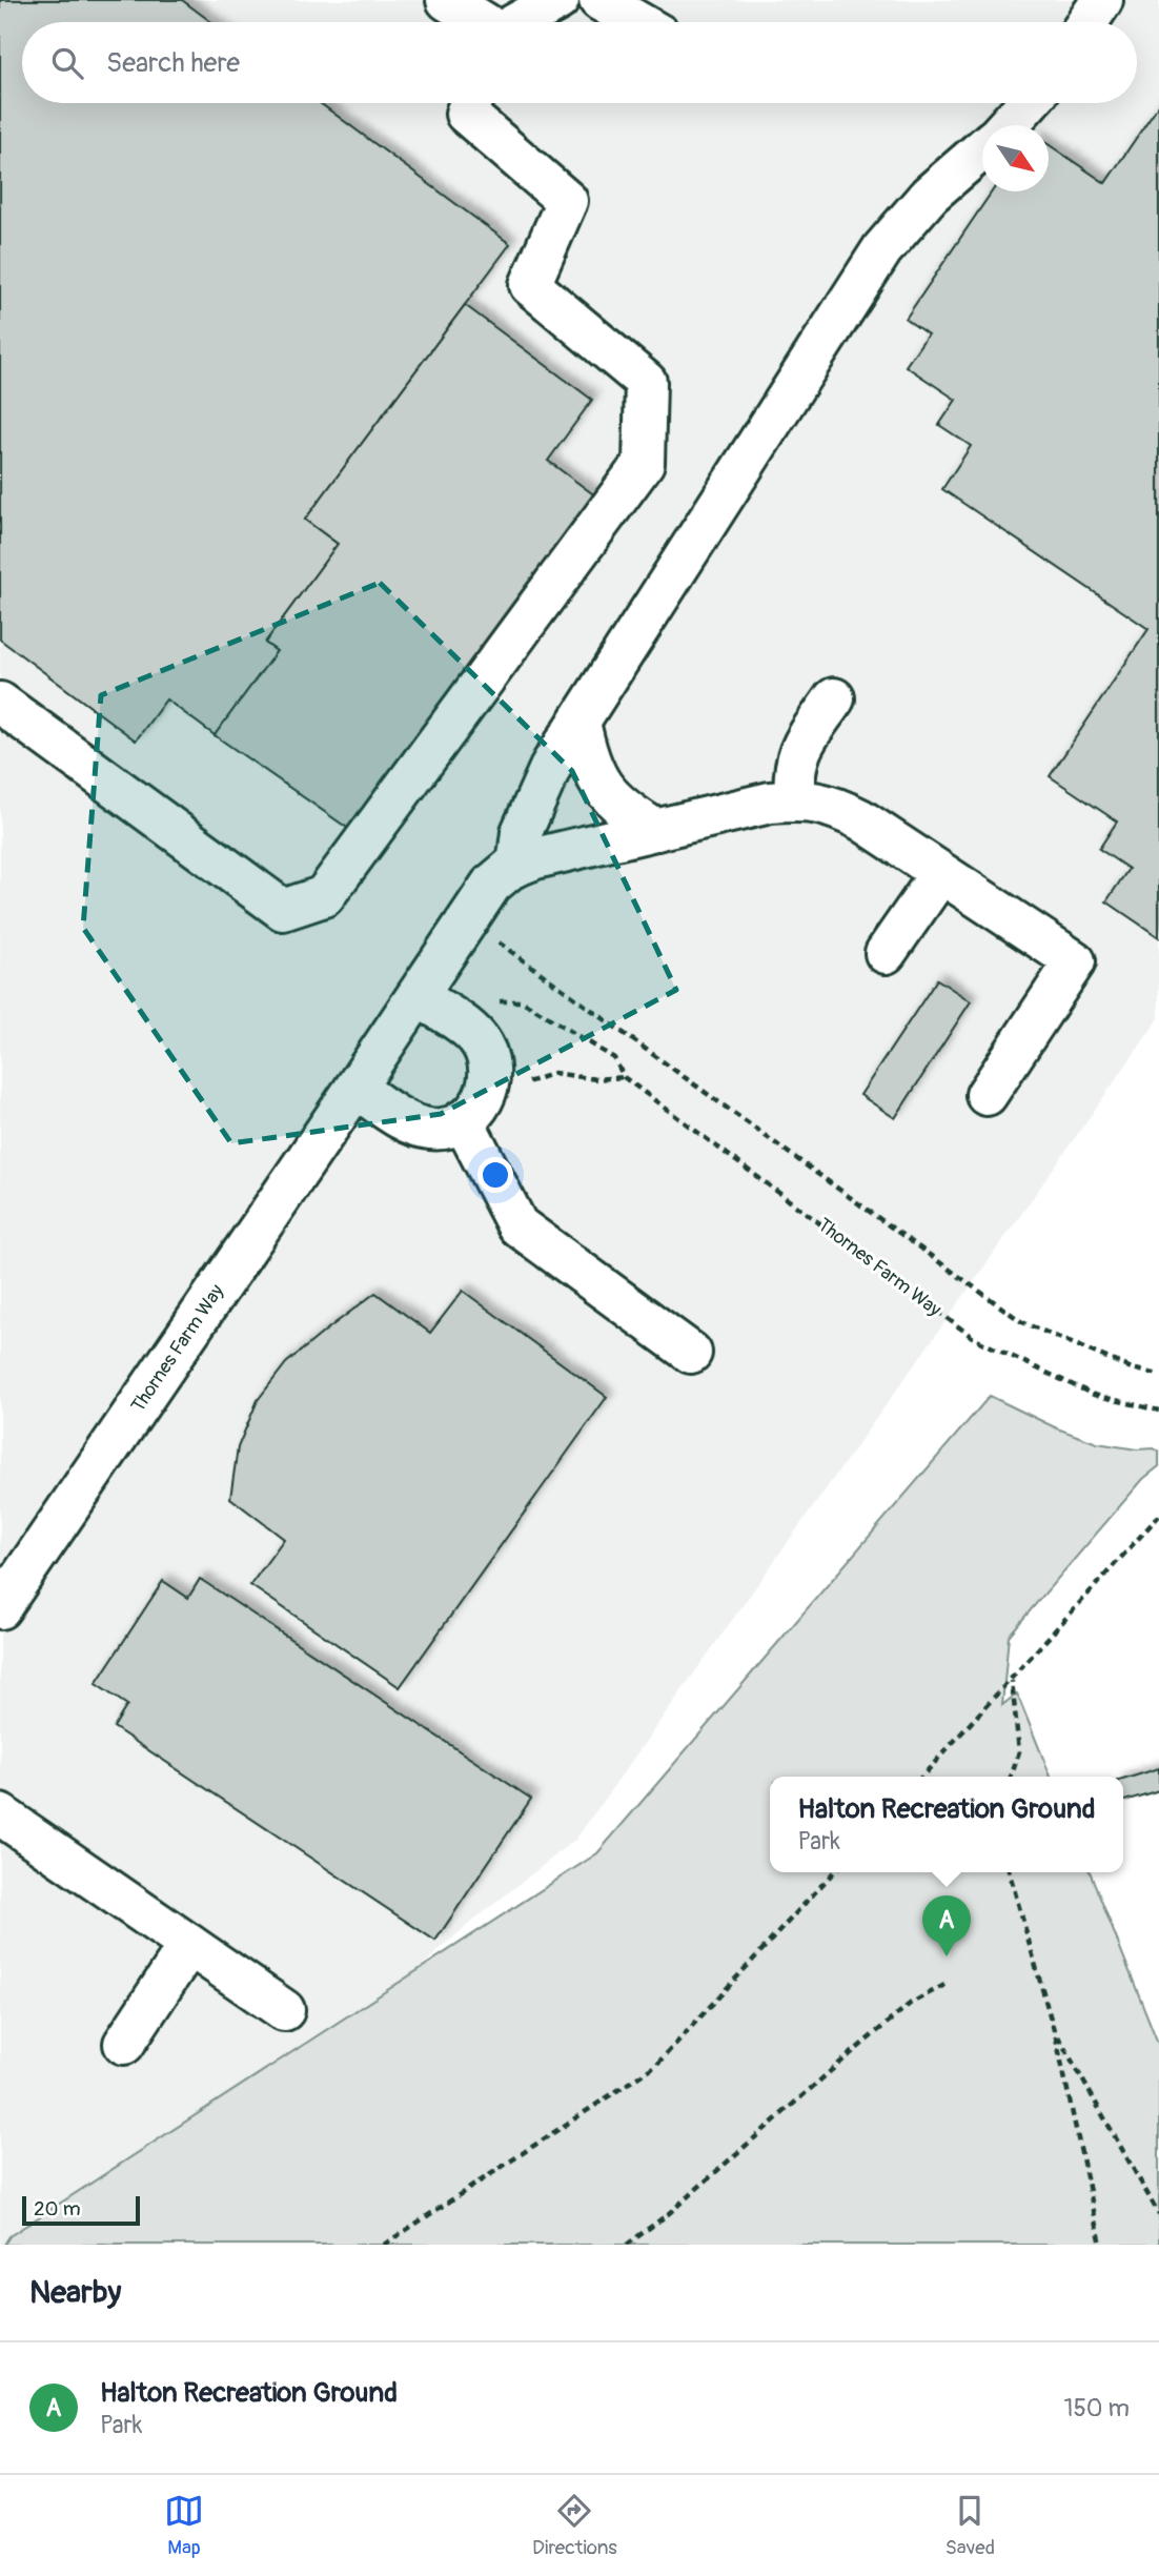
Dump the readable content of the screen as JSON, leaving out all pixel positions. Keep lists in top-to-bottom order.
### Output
{
  "streets": {
    "street": ["Thornes Farm Way"]
  },
  "scale_bar": "20 m",
  "north": "bottom right",
  "page": {
    "search": "Search here",
    "popup": ["Halton Recreation Ground", "Park"],
    "pins": "A",
    "scale": "20 m",
    "heading": "Nearby",
    "list": [
      {
        "mark": "A",
        "name": "Halton Recreation Ground",
        "note": "Park",
        "value": "150 m"
      }
    ],
    "nav": ["Map", "Directions", "Saved"]
  }
}
